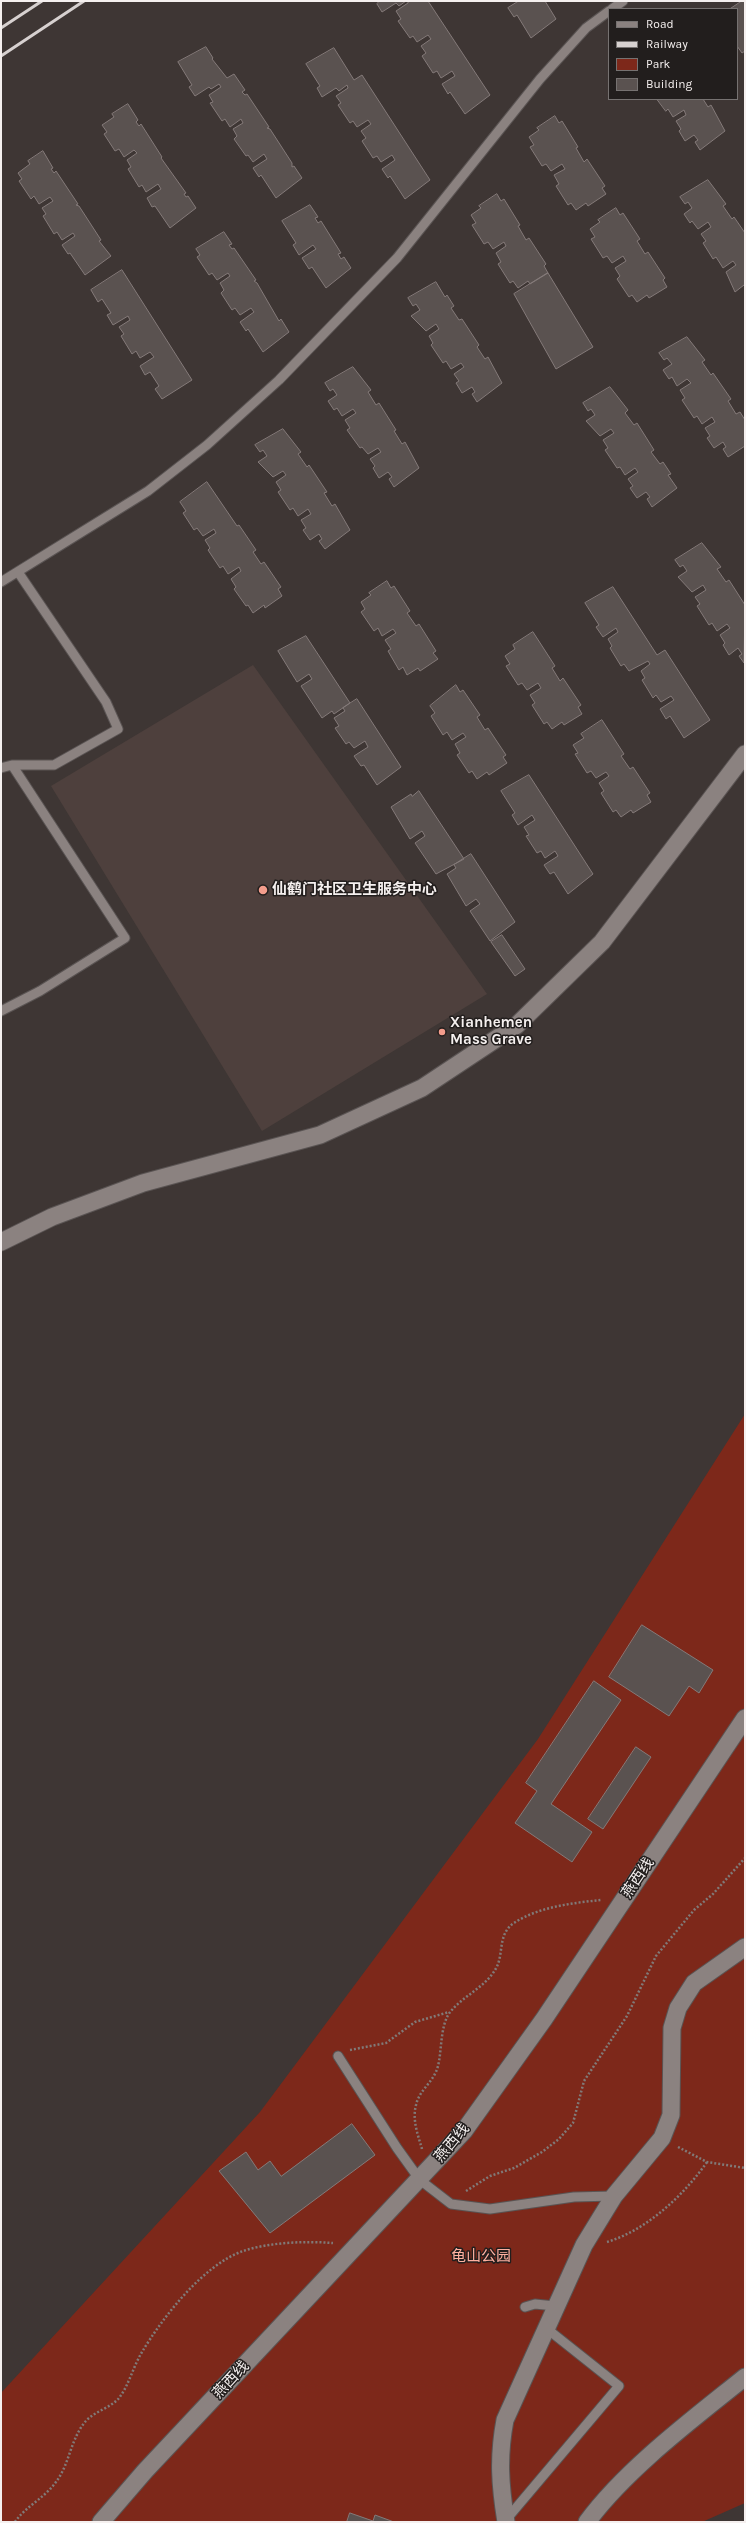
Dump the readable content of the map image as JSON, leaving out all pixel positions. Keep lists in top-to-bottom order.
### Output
{
  "streets": {
    "street": ["燕西线"]
  },
  "parks": ["龟山公园"],
  "places": ["仙鹤门社区卫生服务中心", "Xianhemen Mass Grave"],
  "legend": [
    "Road",
    "Railway",
    "Park",
    "Building"
  ]
}
